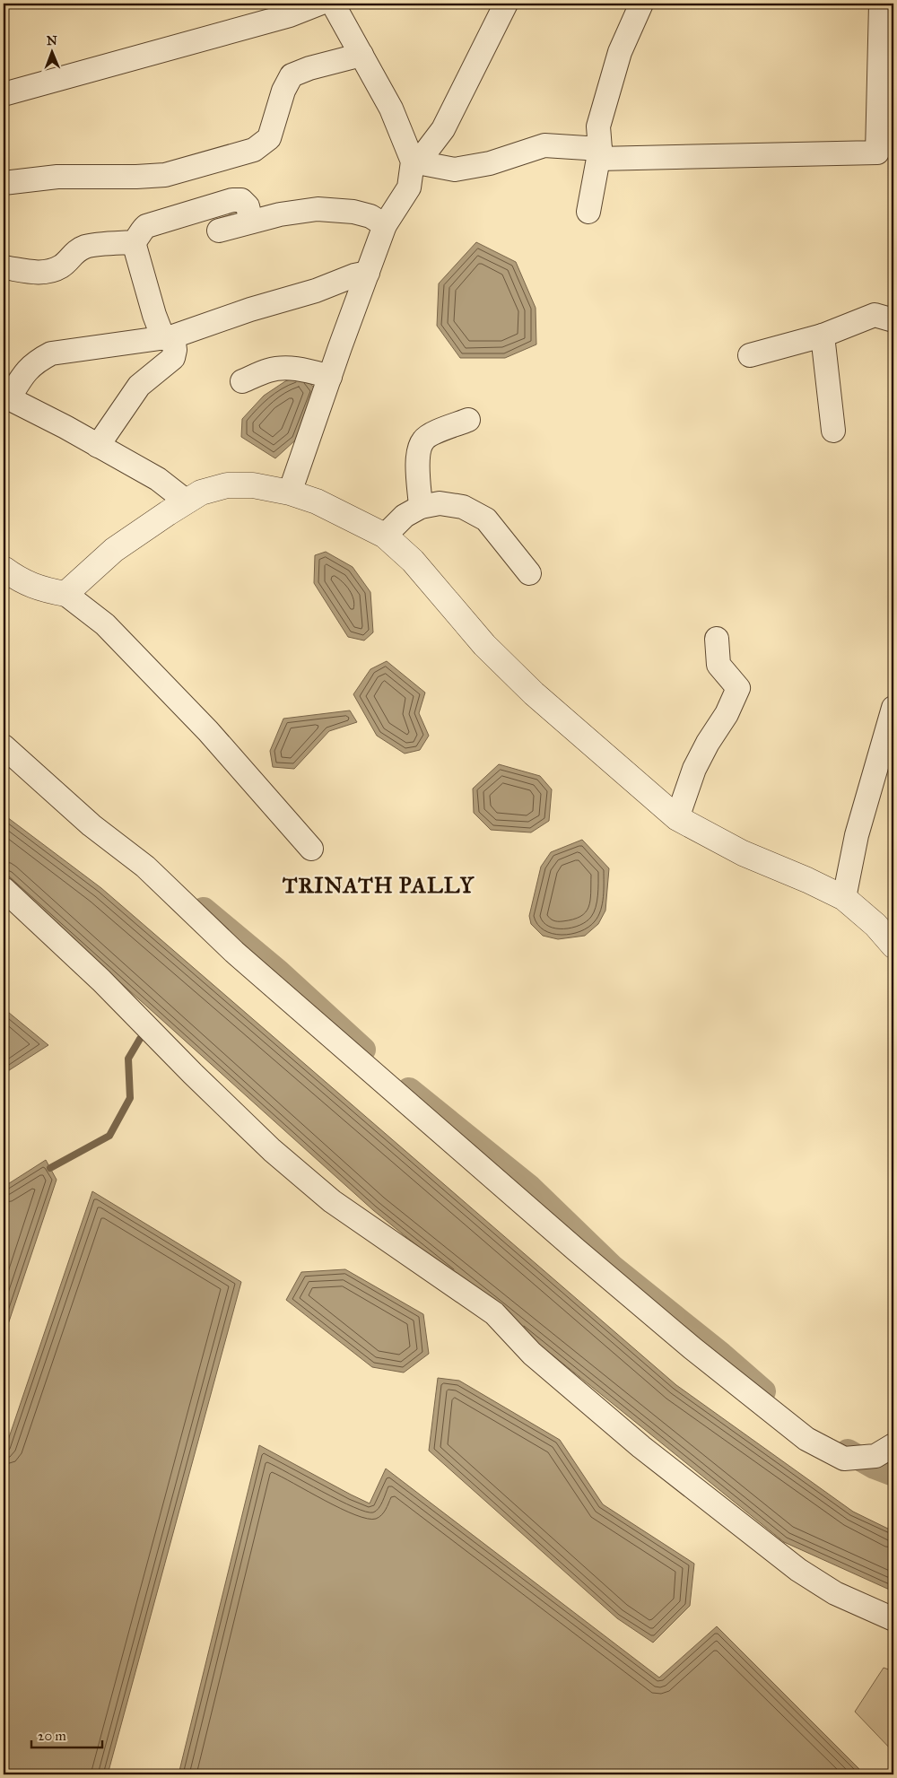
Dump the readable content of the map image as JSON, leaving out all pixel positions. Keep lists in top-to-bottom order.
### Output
{
  "districts": ["TRINATH PALLY"],
  "scale_bar": "20 m",
  "north": "top"
}
